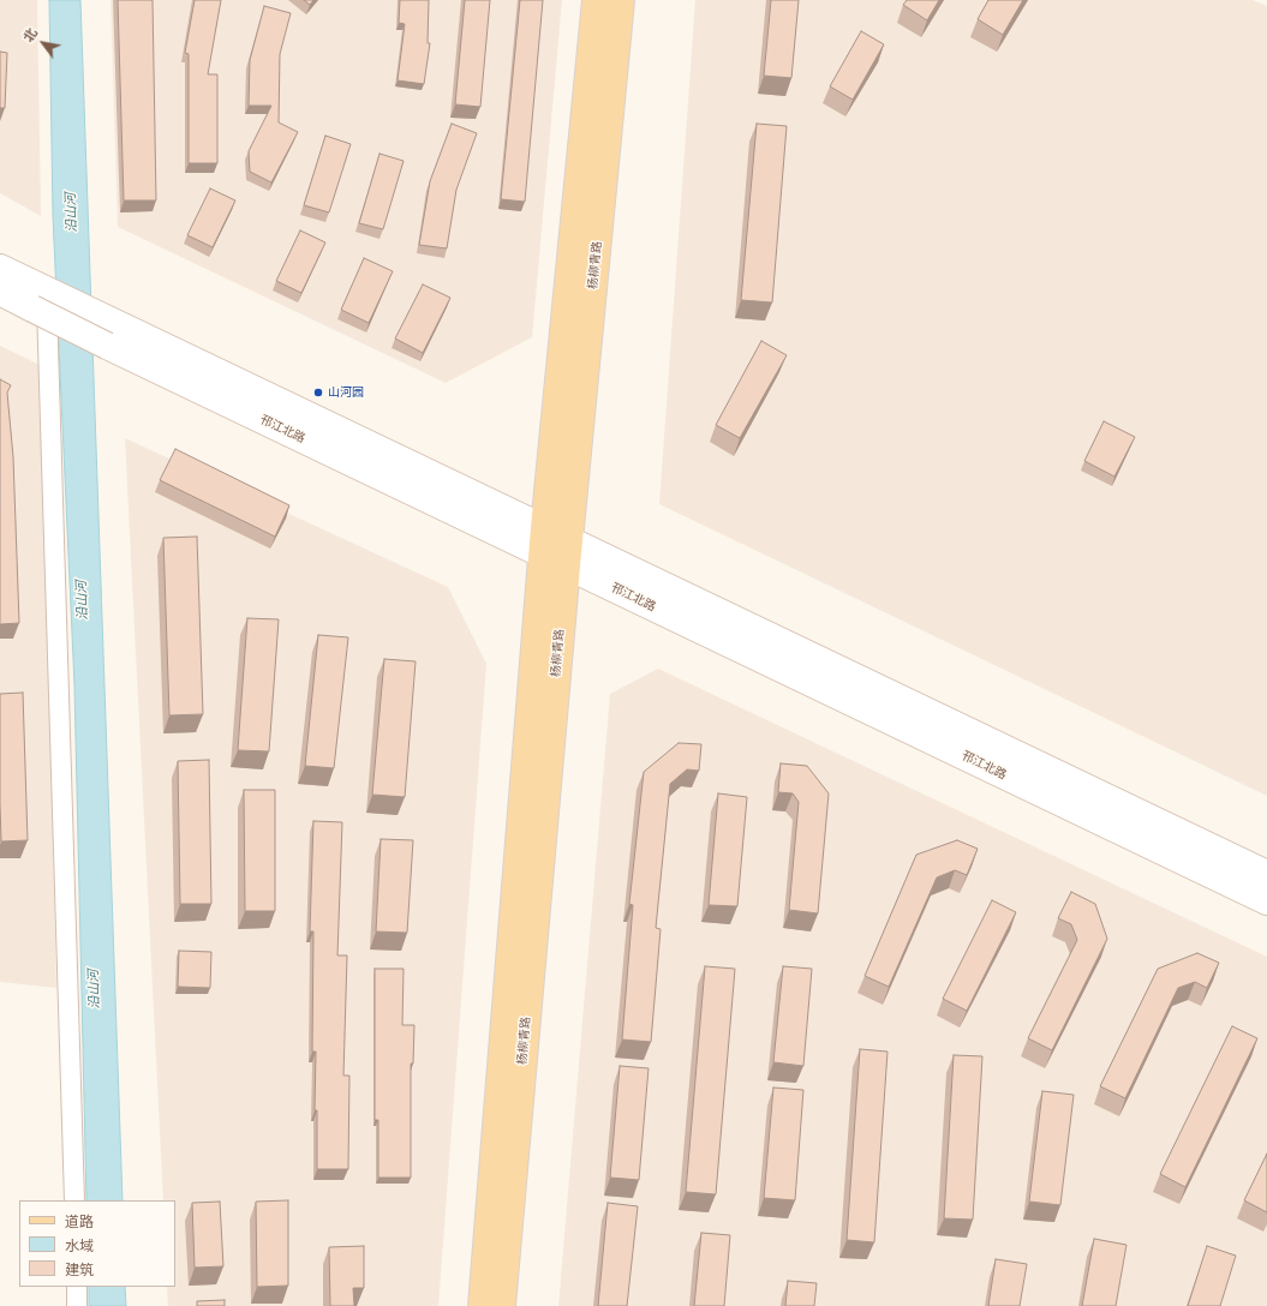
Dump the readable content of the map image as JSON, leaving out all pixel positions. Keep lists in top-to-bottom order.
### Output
{
  "streets": {
    "main road": ["杨柳青路", "邗江北路"]
  },
  "crossings": [
    ["杨柳青路", "邗江北路"]
  ],
  "water": ["沿山河"],
  "places": ["山河园"],
  "legend": ["道路", "水域", "建筑"],
  "north": "top left"
}
